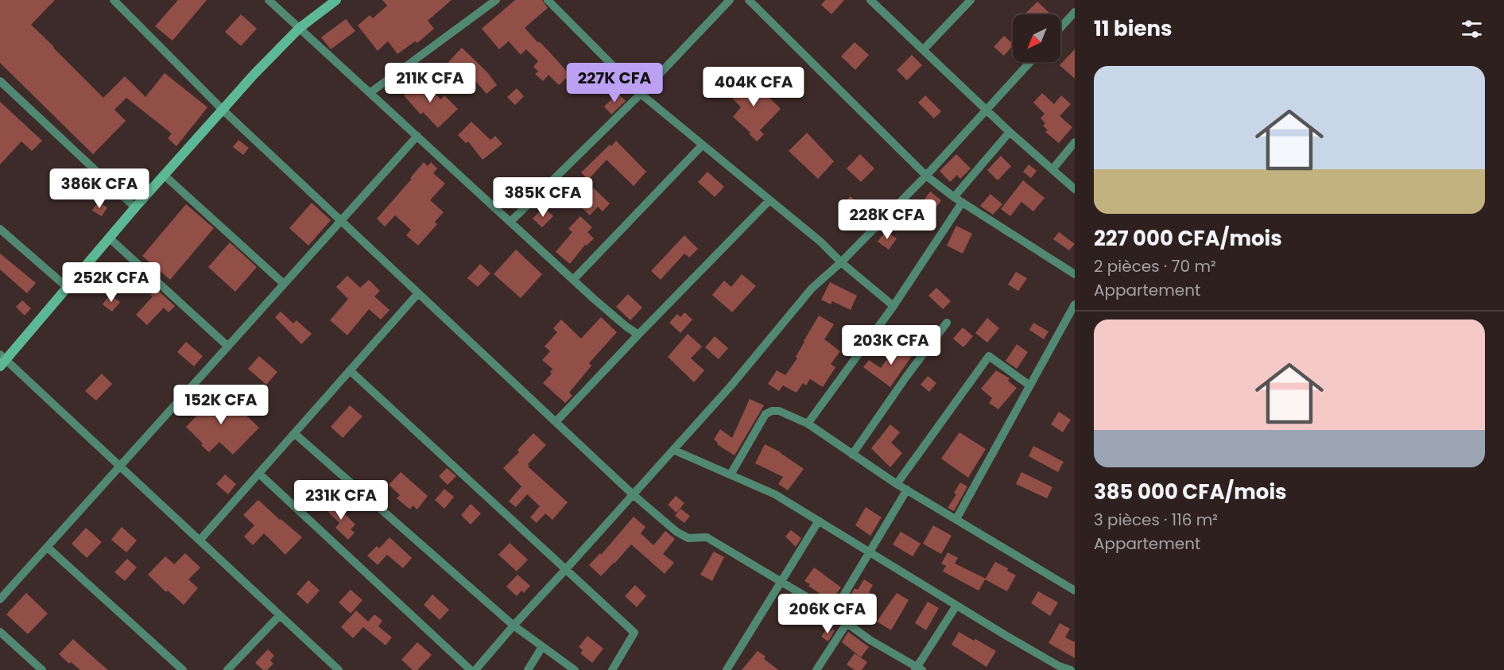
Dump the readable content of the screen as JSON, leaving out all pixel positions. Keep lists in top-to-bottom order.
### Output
{
  "north": "bottom left",
  "page": {
    "heading": "11 biens",
    "list": [
      {
        "name": "227 000 CFA/mois",
        "note": "2 pièces · 70 m² · Appartement"
      },
      {
        "name": "385 000 CFA/mois",
        "note": "3 pièces · 116 m² · Appartement"
      }
    ],
    "price": [
      "211K CFA",
      "227K CFA",
      "404K CFA",
      "386K CFA",
      "385K CFA",
      "228K CFA",
      "252K CFA",
      "203K CFA",
      "152K CFA",
      "231K CFA",
      "206K CFA"
    ]
  }
}
